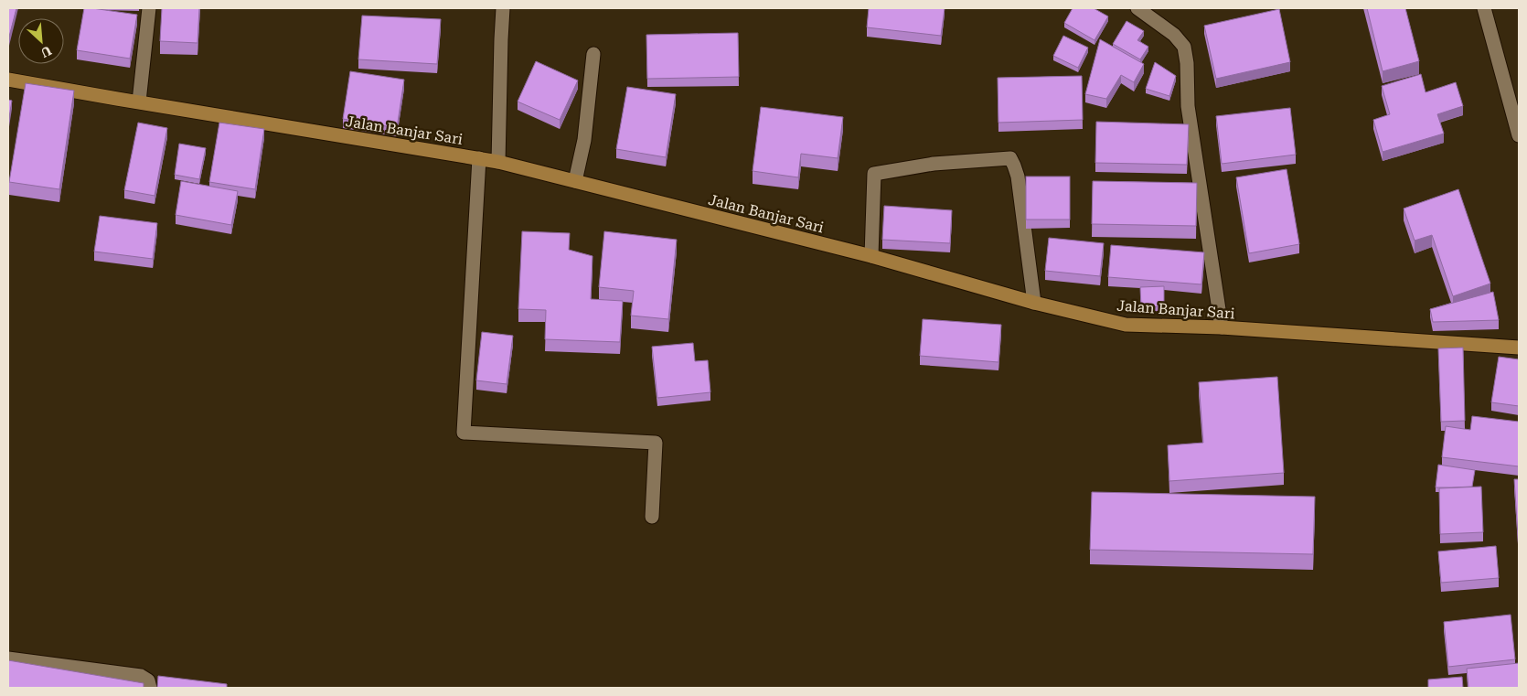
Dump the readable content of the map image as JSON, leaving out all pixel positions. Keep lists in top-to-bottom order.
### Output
{
  "streets": {
    "street": ["Jalan Banjar Sari"]
  },
  "north": "bottom right"
}
